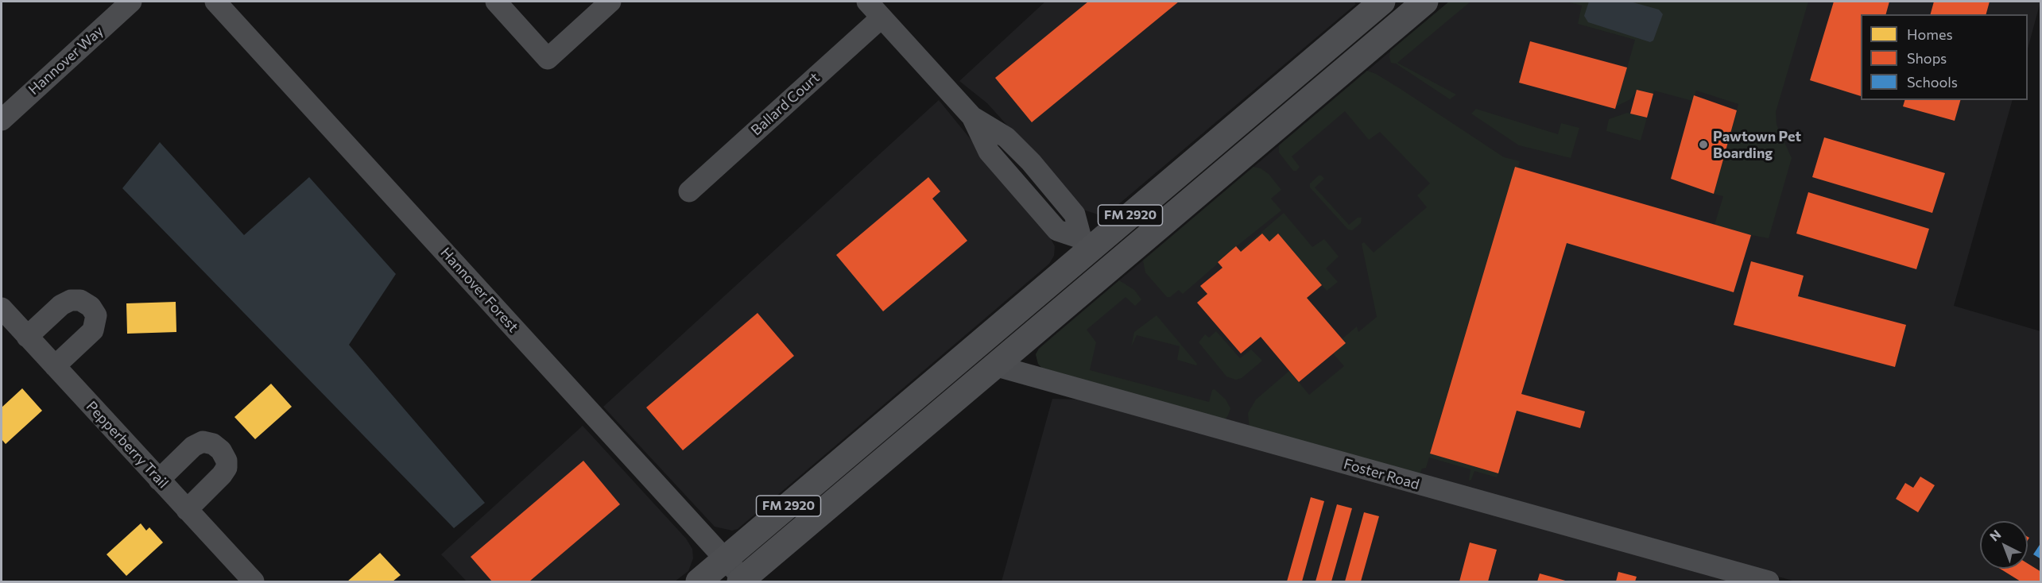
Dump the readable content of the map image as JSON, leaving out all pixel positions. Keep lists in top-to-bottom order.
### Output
{
  "streets": {
    "main road": ["FM 2920"],
    "street": [
      "Hannover Way",
      "Ballard Court",
      "Hannover Forest",
      "Pepperberry Trail",
      "Foster Road"
    ]
  },
  "crossings": [
    ["FM 2920", "Hannover Forest"],
    ["FM 2920", "Foster Road"]
  ],
  "places": ["Pawtown Pet Boarding"],
  "legend": ["Homes", "Shops", "Schools"],
  "north": "top left"
}
